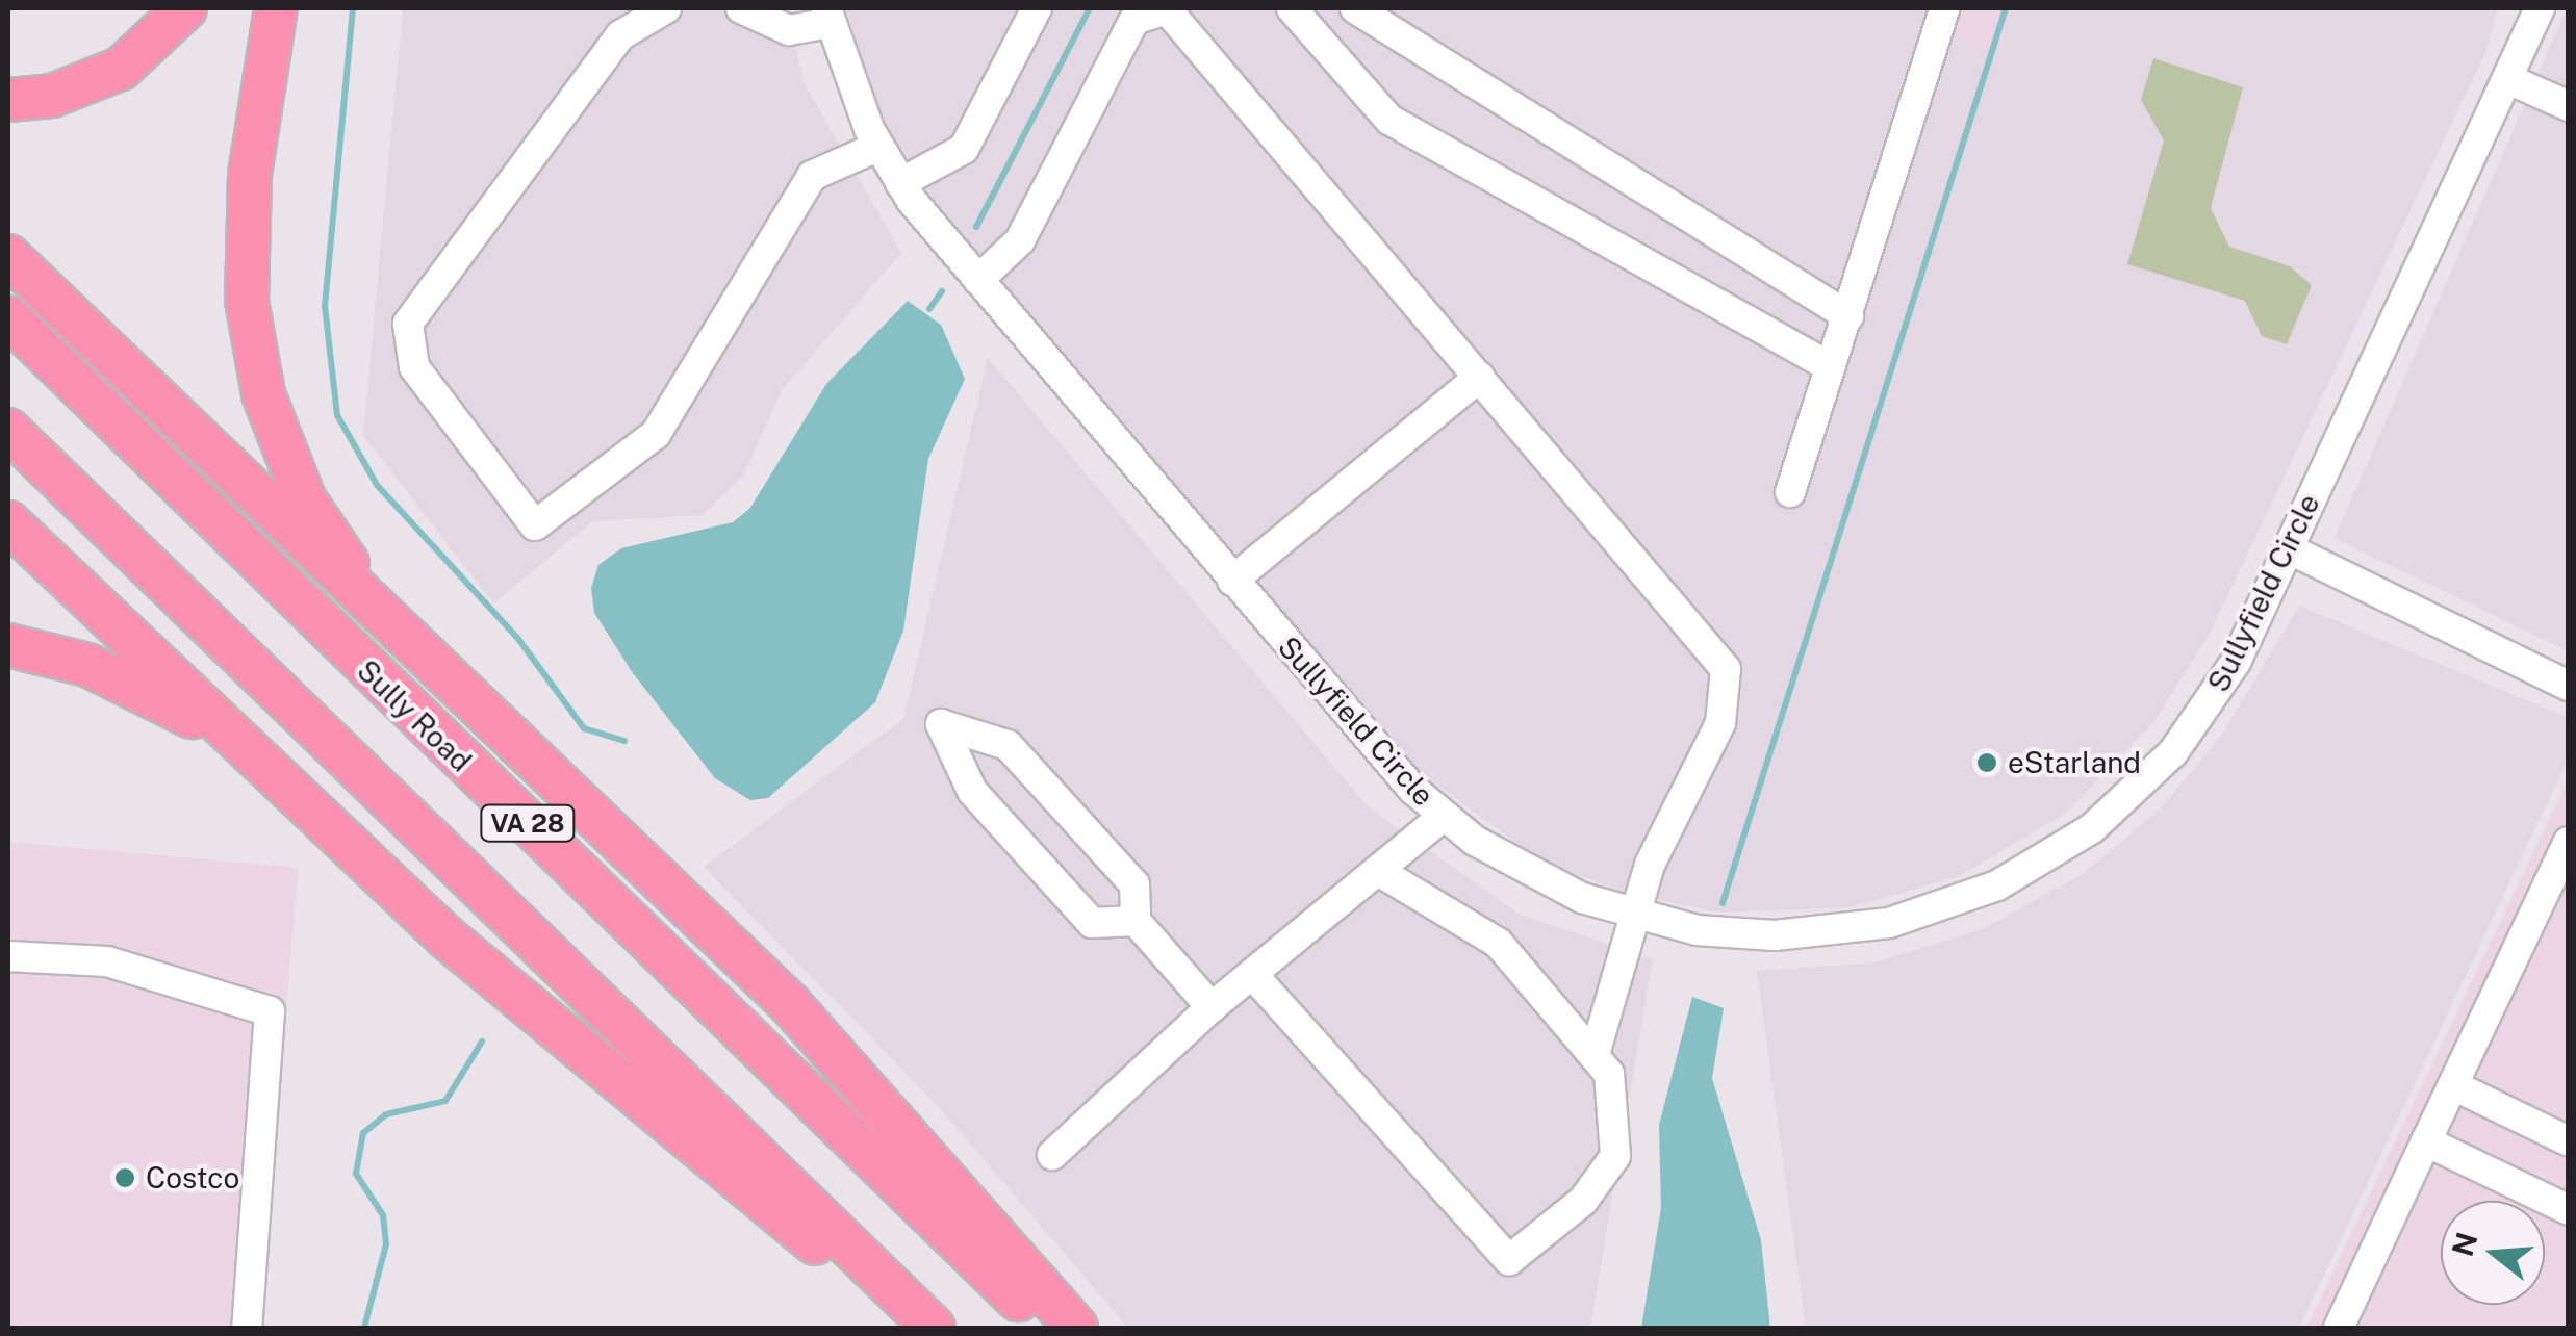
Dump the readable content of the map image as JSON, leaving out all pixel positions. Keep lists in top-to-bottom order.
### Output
{
  "streets": {
    "highway": ["Sully Road", "VA 28"],
    "street": ["Sullyfield Circle"]
  },
  "places": ["eStarland", "Costco"],
  "north": "left"
}
